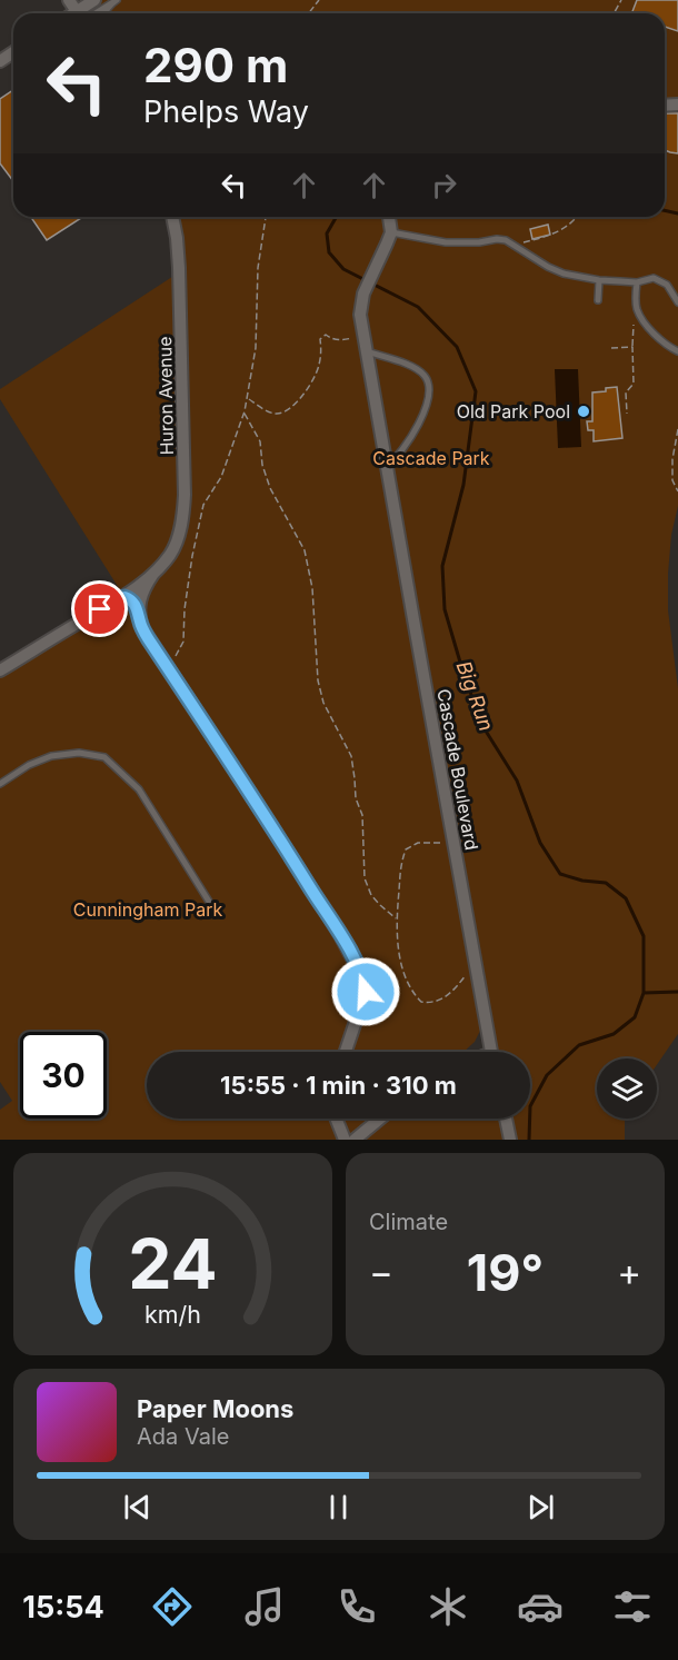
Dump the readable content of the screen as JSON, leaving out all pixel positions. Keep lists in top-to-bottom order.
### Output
{
  "streets": {
    "street": ["Huron Avenue", "Cascade Boulevard"]
  },
  "water": ["Big Run"],
  "parks": ["Cascade Park", "Cunningham Park"],
  "places": ["Old Park Pool"],
  "page": {
    "turn": ["290 m", "Phelps Way"],
    "limit": "30",
    "trip": "15:55 · 1 min · 310 m",
    "tile": "Climate",
    "heat": ["−", "19°", "+"],
    "song": ["Paper Moons", "Ada Vale"],
    "tabs": "15:54",
    "gauge": ["24", "km/h"]
  }
}
